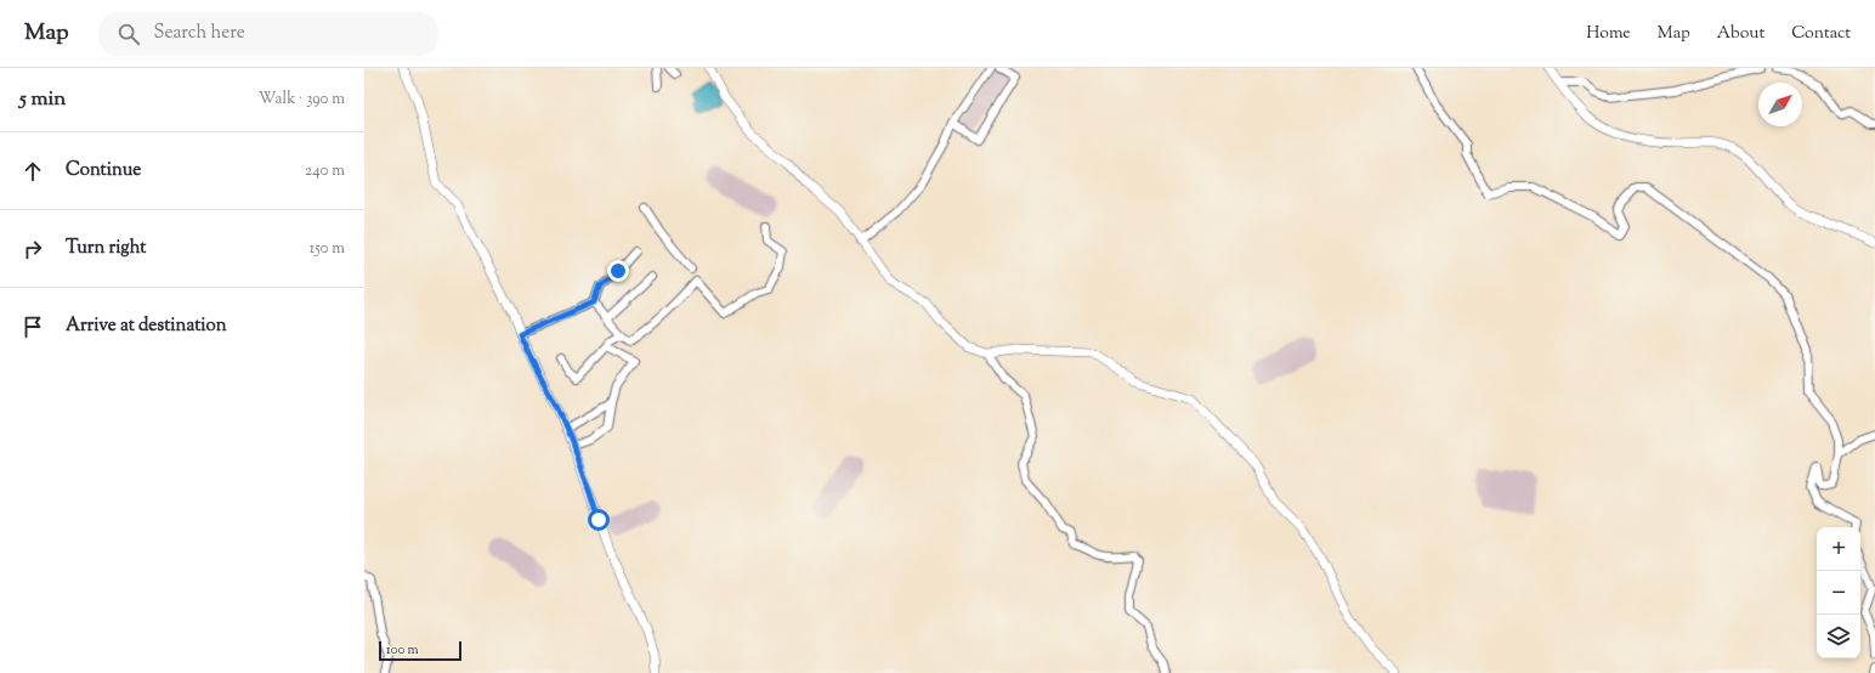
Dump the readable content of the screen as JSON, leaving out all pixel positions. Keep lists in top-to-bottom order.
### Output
{
  "scale_bar": "100 m",
  "north": "top right",
  "page": {
    "header": "Map",
    "search": "Search here",
    "nav": [
      "Home",
      "Map",
      "About",
      "Contact"
    ],
    "heading": ["5 min", "Walk · 390 m"],
    "list": [
      ["Continue", "240 m"],
      ["Turn right", "150 m"],
      "Arrive at destination"
    ],
    "map_buttons": ["+", "−"],
    "scale": "100 m"
  }
}
